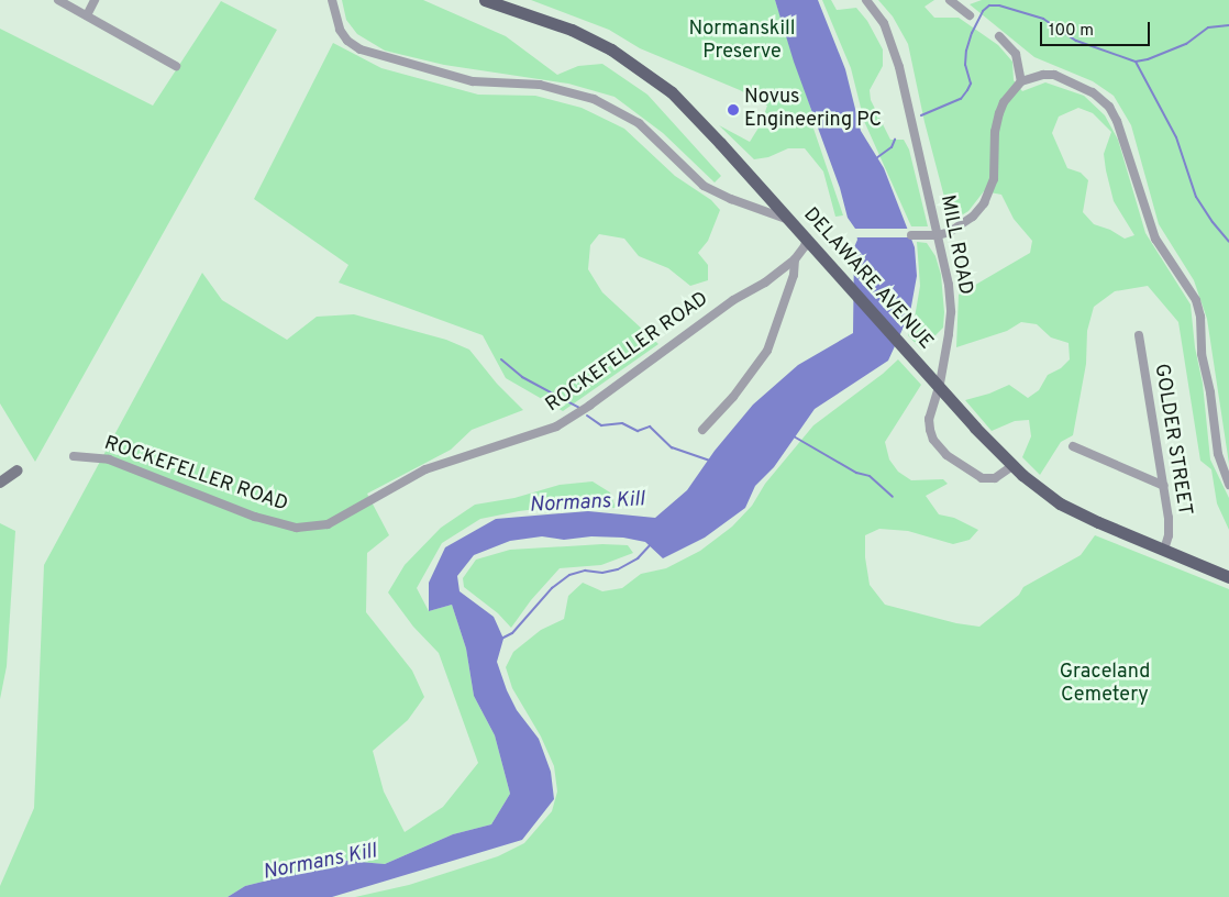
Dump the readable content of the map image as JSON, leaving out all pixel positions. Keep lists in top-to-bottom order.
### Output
{
  "streets": {
    "main road": ["DELAWARE AVENUE"],
    "street": ["MILL ROAD", "ROCKEFELLER ROAD", "GOLDER STREET"]
  },
  "crossings": [
    ["MILL ROAD", "DELAWARE AVENUE"],
    ["DELAWARE AVENUE", "GOLDER STREET"]
  ],
  "water": ["Normans Kill"],
  "parks": ["Normanskill Preserve", "Graceland Cemetery"],
  "places": ["Novus Engineering PC"],
  "scale_bar": "100 m"
}
